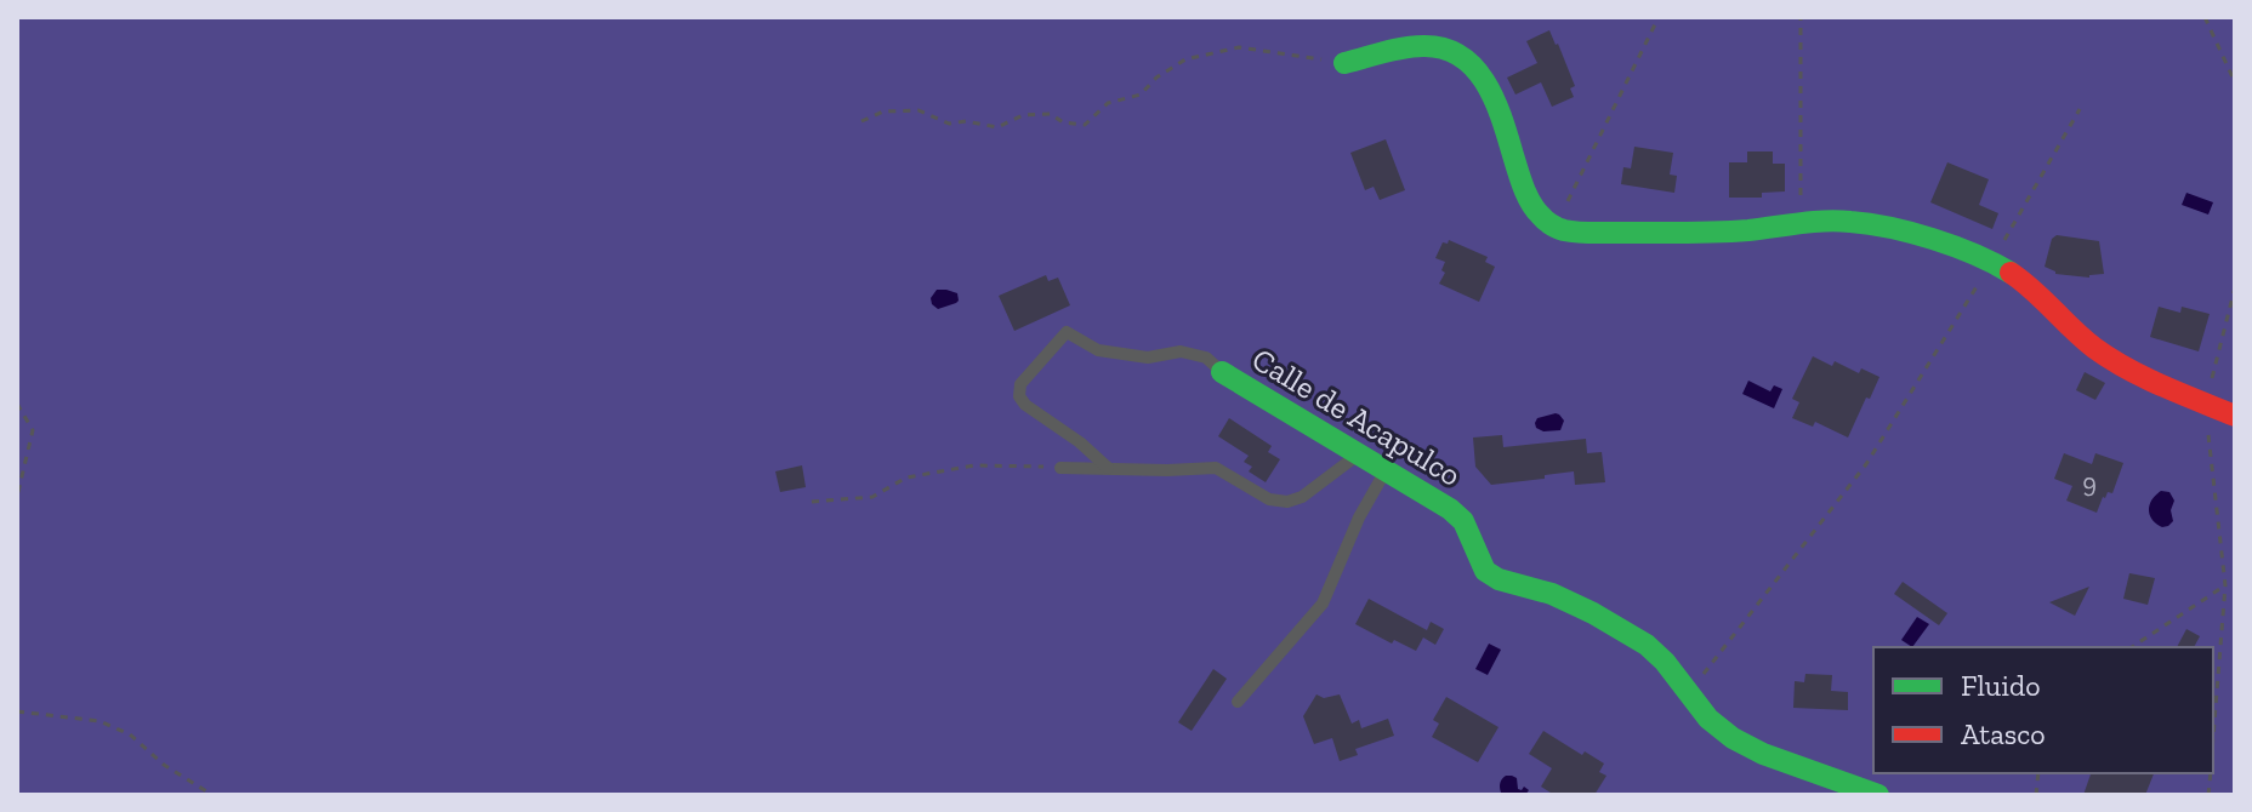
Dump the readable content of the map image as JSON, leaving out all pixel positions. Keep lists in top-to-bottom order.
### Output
{
  "streets": {
    "street": ["Calle de Acapulco"]
  },
  "house_numbers": ["9"],
  "legend": ["Fluido", "Atasco"]
}
